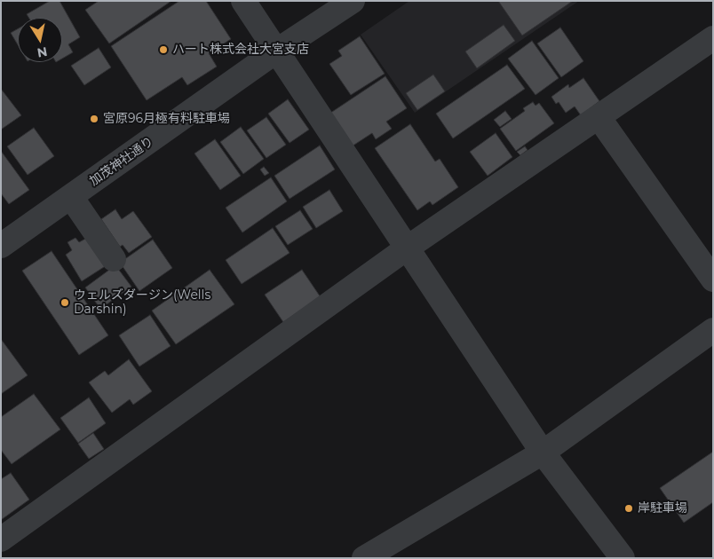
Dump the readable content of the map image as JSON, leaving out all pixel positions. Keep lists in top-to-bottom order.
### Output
{
  "streets": {
    "street": ["加茂神社通り"]
  },
  "places": [
    "ハート株式会社大宮支店",
    "宮原96月極有料駐車場",
    "ウェルズダージン(Wells Darshin)",
    "岸駐車場"
  ],
  "north": "bottom"
}
